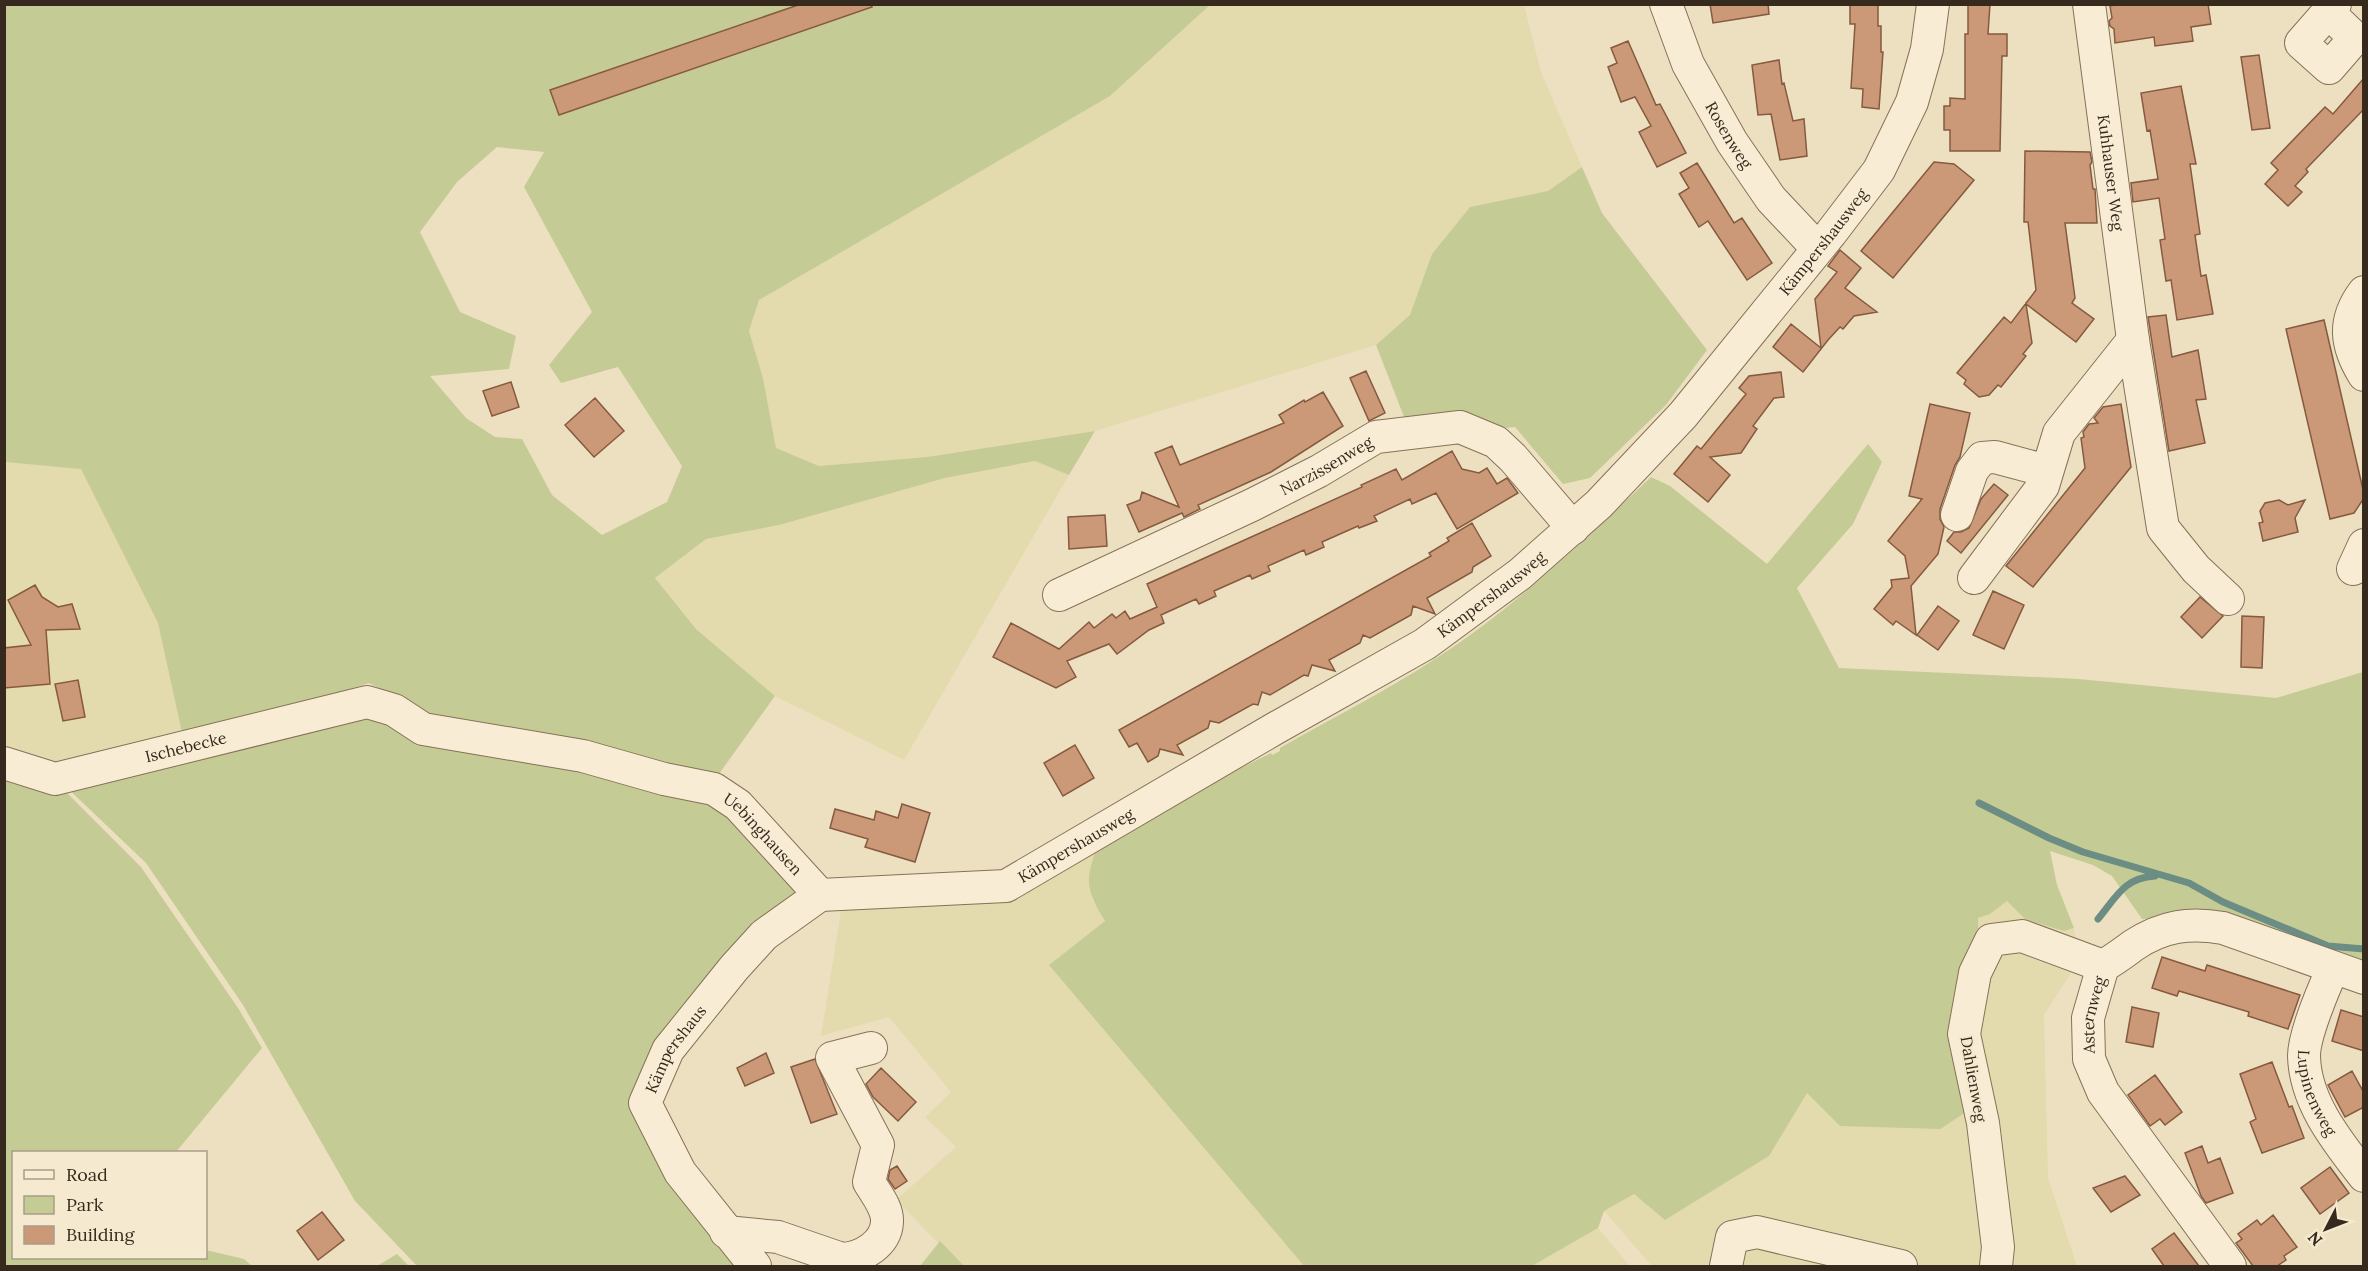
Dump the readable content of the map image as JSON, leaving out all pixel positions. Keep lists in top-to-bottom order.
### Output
{
  "streets": {
    "street": [
      "Rosenweg",
      "Kuhhauser Weg",
      "Kämpershausweg",
      "Narzissenweg",
      "Ischebecke",
      "Uebinghausen",
      "Asternweg",
      "Kämpershaus",
      "Dahlienweg",
      "Lupinenweg"
    ]
  },
  "crossings": [
    ["Rosenweg", "Kämpershausweg"],
    ["Kämpershausweg", "Narzissenweg"],
    ["Kämpershausweg", "Uebinghausen"],
    ["Kämpershausweg", "Kämpershaus"],
    ["Ischebecke", "Uebinghausen"],
    ["Uebinghausen", "Kämpershaus"],
    ["Asternweg", "Dahlienweg"],
    ["Asternweg", "Lupinenweg"]
  ],
  "legend": ["Road", "Park", "Building"],
  "north": "bottom left"
}
